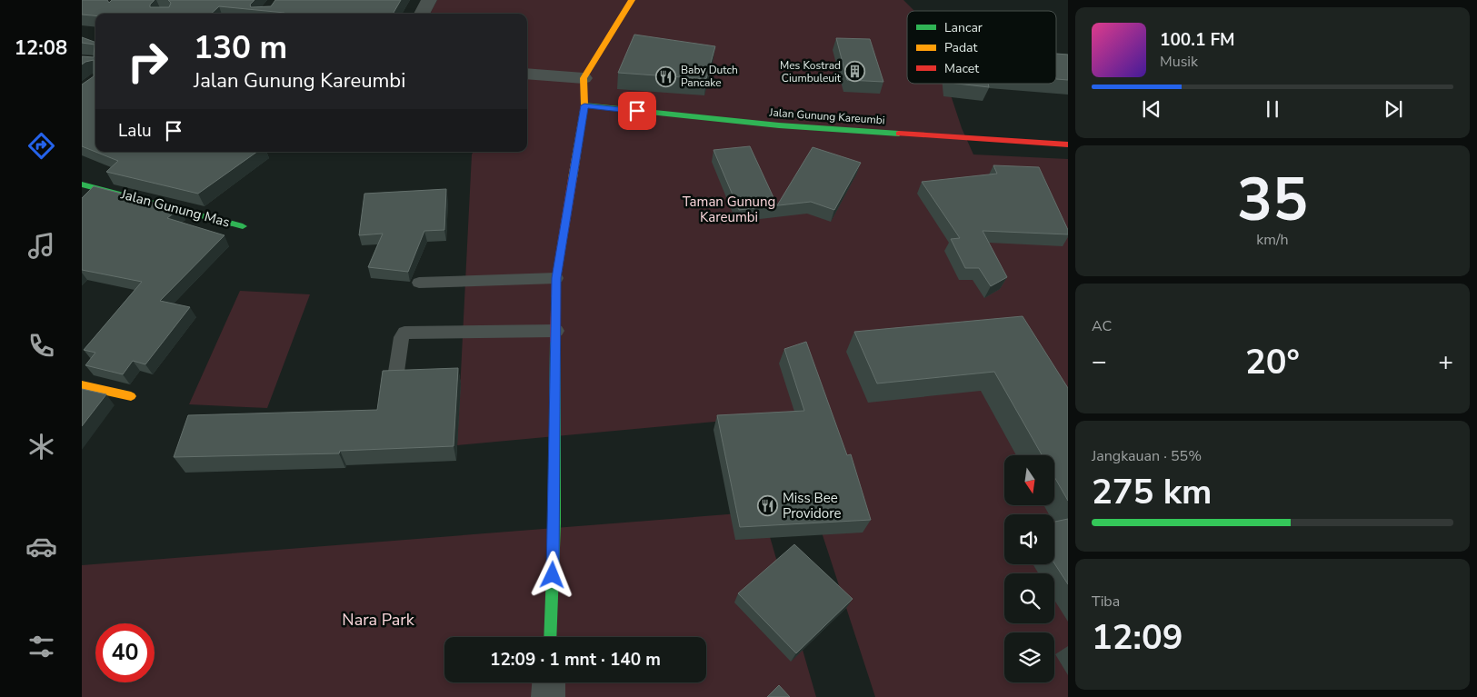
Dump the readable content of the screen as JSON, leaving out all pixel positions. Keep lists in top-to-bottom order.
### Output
{
  "streets": {
    "street": ["Jalan Gunung Kareumbi", "Jalan Gunung Mas"]
  },
  "parks": ["Taman Gunung Kareumbi", "Nara Park"],
  "places": {
    "building": ["Mes Kostrad Ciumbuleuit"],
    "restaurant": ["Baby Dutch Pancake", "Miss Bee Providore"]
  },
  "legend": ["Lancar", "Padat", "Macet"],
  "north": "bottom",
  "page": {
    "tabs": "12:08",
    "turn": ["130 m", "Jalan Gunung Kareumbi"],
    "song": ["100.1 FM", "Musik"],
    "then": "Lalu",
    "tile": [
      ["35", "km/h"],
      "AC",
      ["Jangkauan · 55%", "275 km"],
      ["Tiba", "12:09"]
    ],
    "heat": ["−", "20°", "+"],
    "limit": "40",
    "trip": "12:09 · 1 mnt · 140 m"
  }
}
